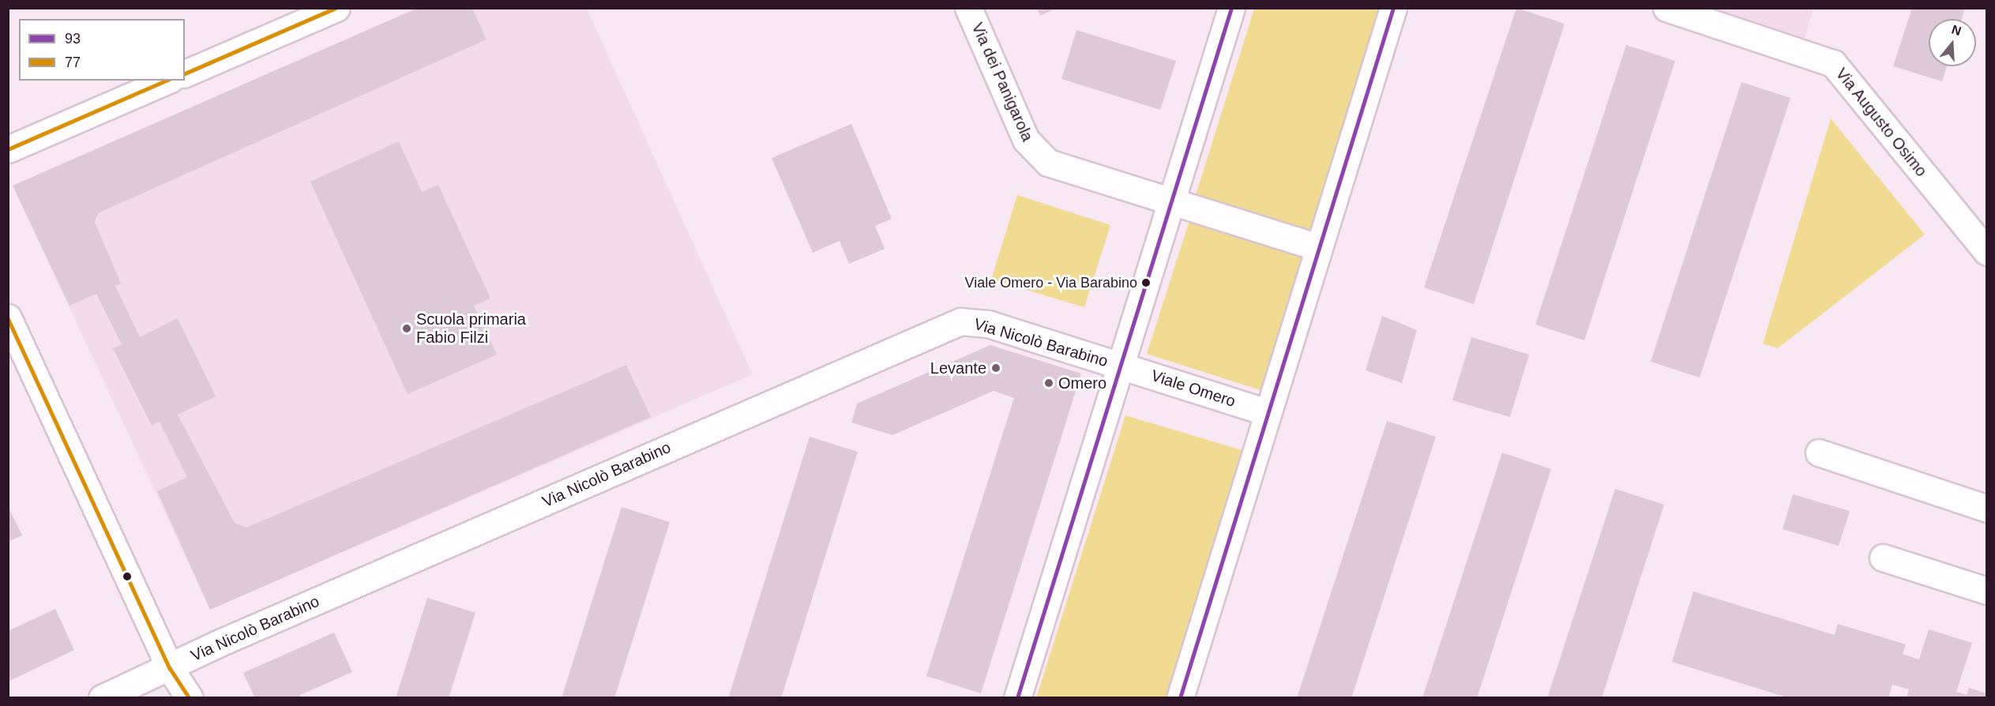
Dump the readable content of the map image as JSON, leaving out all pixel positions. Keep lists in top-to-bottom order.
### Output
{
  "streets": {
    "street": [
      "Via dei Panigarola",
      "Via Augusto Osimo",
      "Via Nicolò Barabino",
      "Viale Omero"
    ]
  },
  "crossings": [
    ["Via Nicolò Barabino", "Viale Omero"]
  ],
  "places": [
    "Viale Omero - Via Barabino",
    "Scuola primaria Fabio Filzi",
    "Levante",
    "Omero"
  ],
  "lines": ["transit line 93", "transit line 77"],
  "legend": ["93", "77"],
  "north": "top"
}
